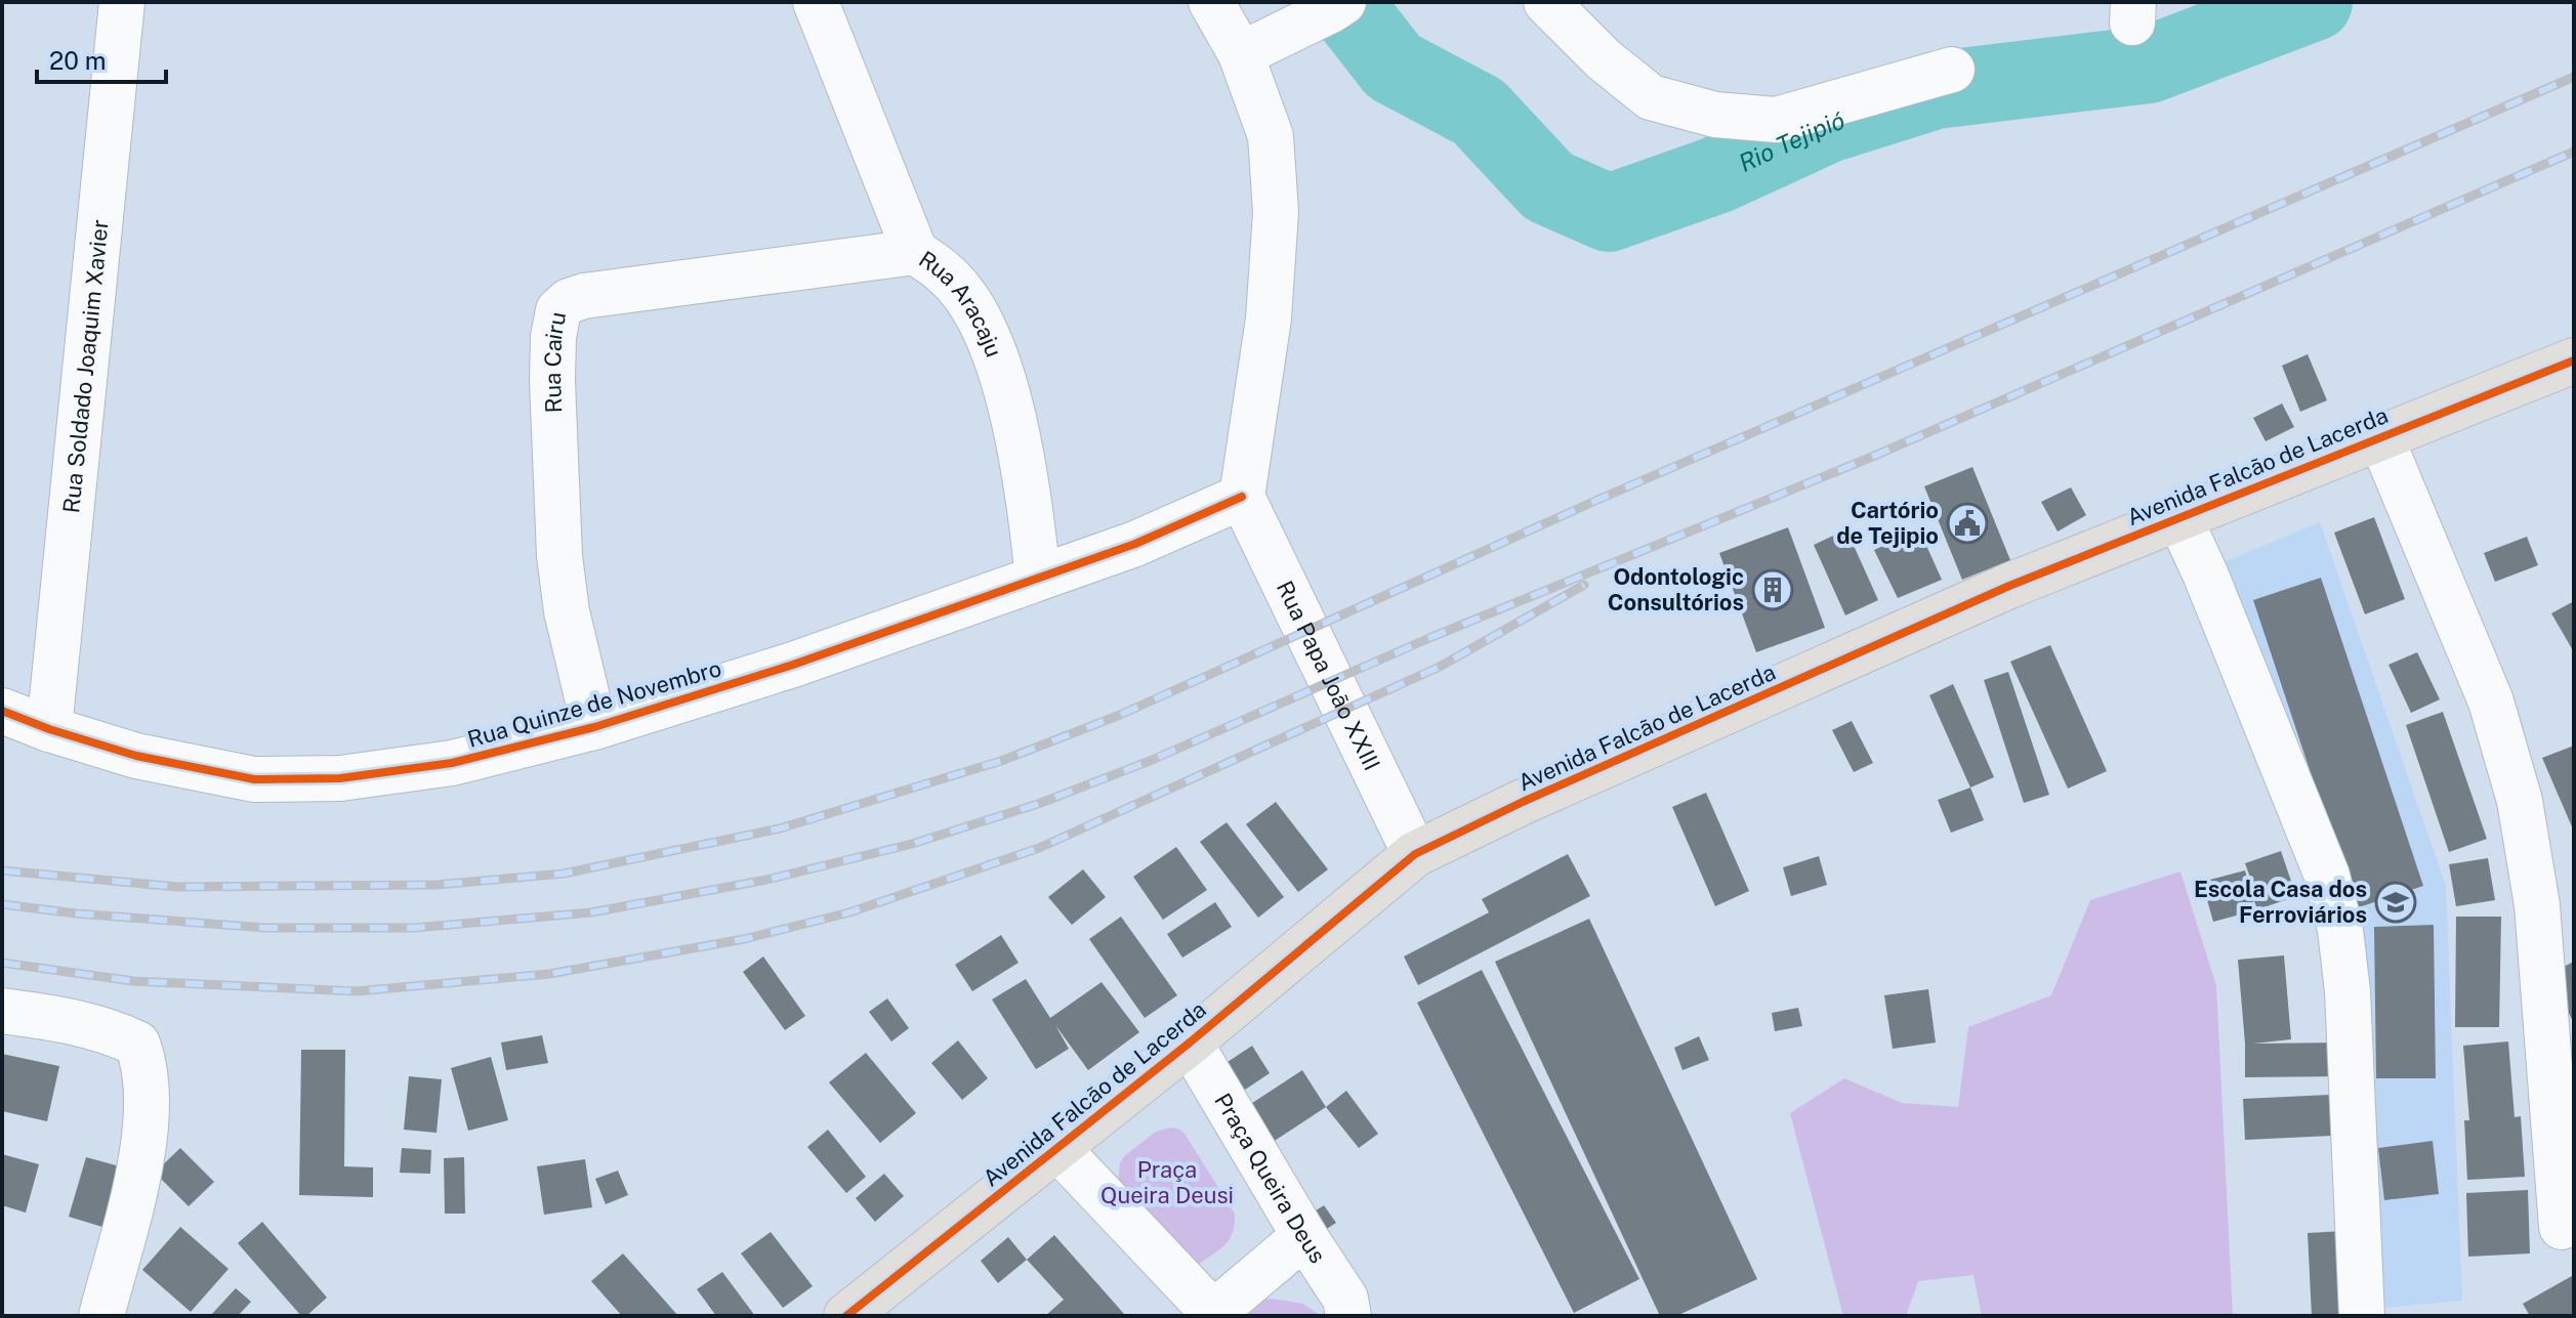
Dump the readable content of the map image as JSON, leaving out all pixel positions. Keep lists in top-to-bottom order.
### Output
{
  "streets": {
    "main road": ["Avenida Falcão de Lacerda"],
    "street": [
      "Rua Aracaju",
      "Rua Cairu",
      "Rua Soldado Joaquim Xavier",
      "Rua Papa João XXIII",
      "Rua Quinze de Novembro",
      "Praça Queira Deus"
    ]
  },
  "crossings": [
    ["Rua Aracaju", "Rua Cairu"],
    ["Rua Aracaju", "Rua Quinze de Novembro"],
    ["Rua Cairu", "Rua Quinze de Novembro"],
    ["Rua Soldado Joaquim Xavier", "Rua Quinze de Novembro"],
    ["Avenida Falcão de Lacerda", "Rua Papa João XXIII"],
    ["Avenida Falcão de Lacerda", "Praça Queira Deus"],
    ["Rua Papa João XXIII", "Rua Quinze de Novembro"]
  ],
  "water": ["Rio Tejipió"],
  "parks": ["Praça Queira Deusi"],
  "places": {
    "public building": ["Cartório de Tejipio"],
    "building": ["Odontologic Consultórios"],
    "school or university": ["Escola Casa dos Ferroviários"]
  },
  "scale_bar": "20 m"
}
